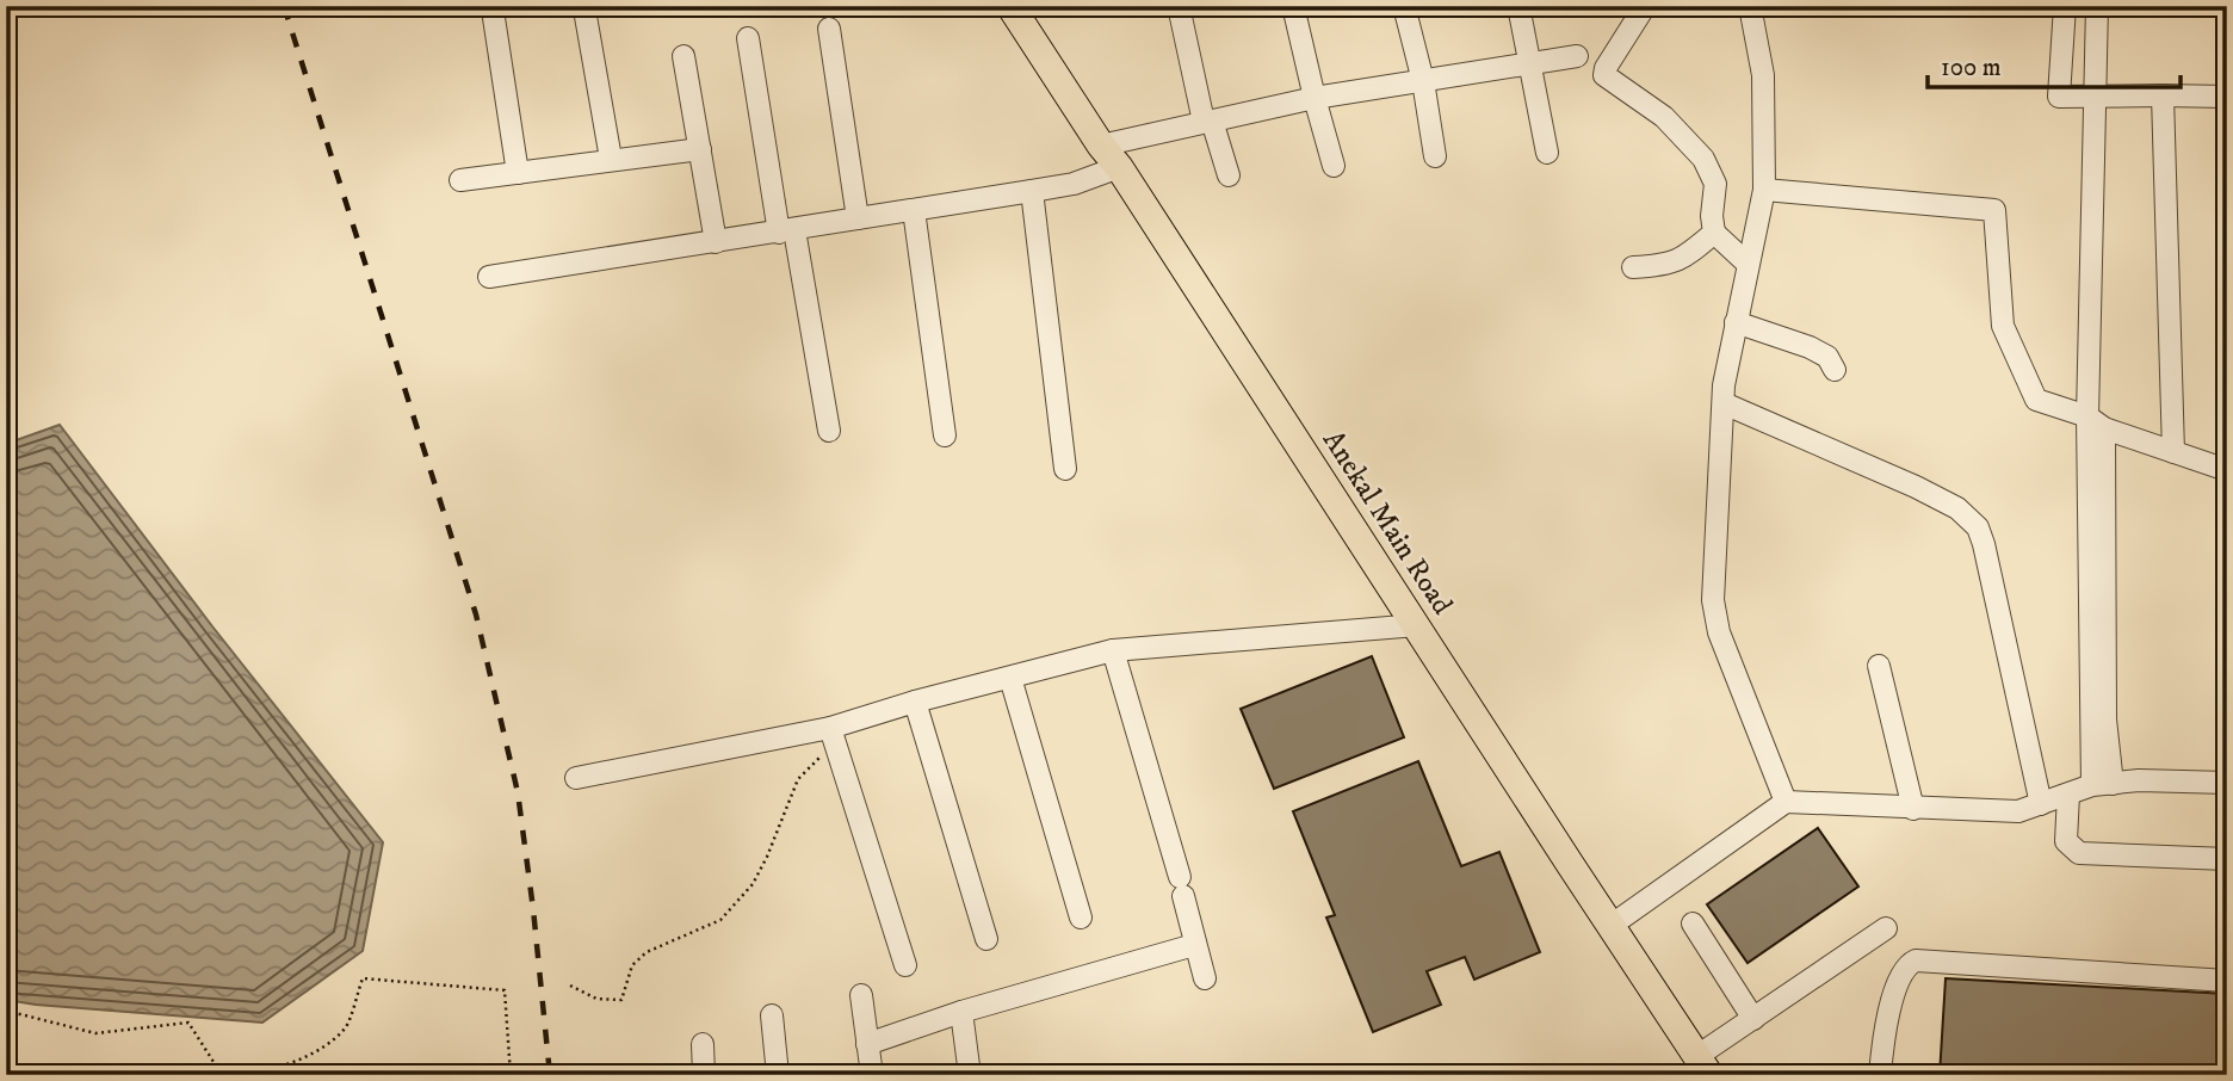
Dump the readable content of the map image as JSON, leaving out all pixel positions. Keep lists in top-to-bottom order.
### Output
{
  "streets": {
    "main road": ["Anekal Main Road"]
  },
  "scale_bar": "100 m"
}
